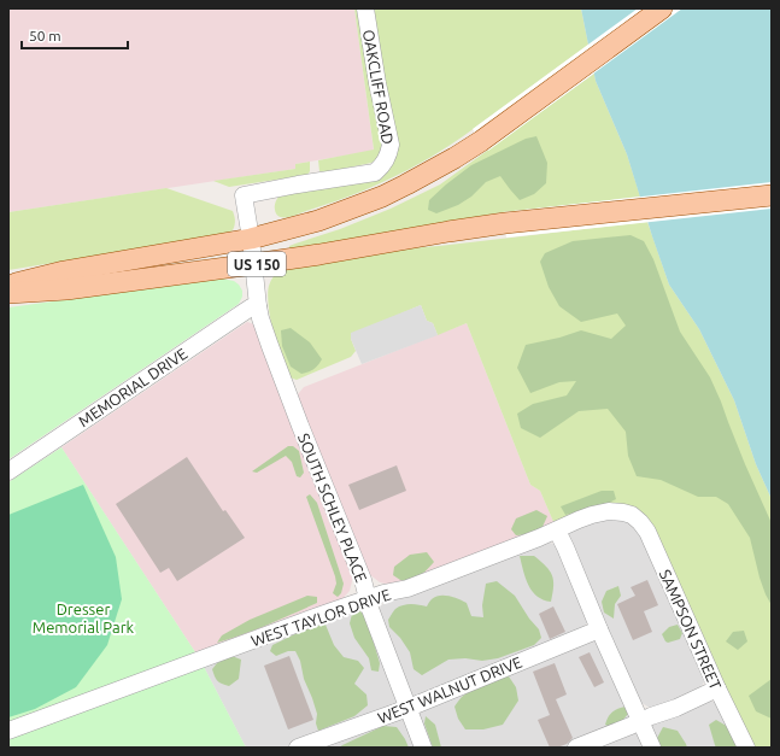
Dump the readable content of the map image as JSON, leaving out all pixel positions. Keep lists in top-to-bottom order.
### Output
{
  "streets": {
    "main road": ["US 150"],
    "street": [
      "OAKCLIFF ROAD",
      "MEMORIAL DRIVE",
      "SOUTH SCHLEY PLACE",
      "WEST TAYLOR DRIVE",
      "SAMPSON STREET",
      "WEST WALNUT DRIVE"
    ]
  },
  "crossings": [
    ["OAKCLIFF ROAD", "SOUTH SCHLEY PLACE"],
    ["US 150", "SOUTH SCHLEY PLACE"],
    ["MEMORIAL DRIVE", "SOUTH SCHLEY PLACE"],
    ["SOUTH SCHLEY PLACE", "WEST TAYLOR DRIVE"],
    ["SOUTH SCHLEY PLACE", "WEST WALNUT DRIVE"],
    ["WEST TAYLOR DRIVE", "SAMPSON STREET"]
  ],
  "parks": ["Dresser Memorial Park"],
  "scale_bar": "50 m"
}
